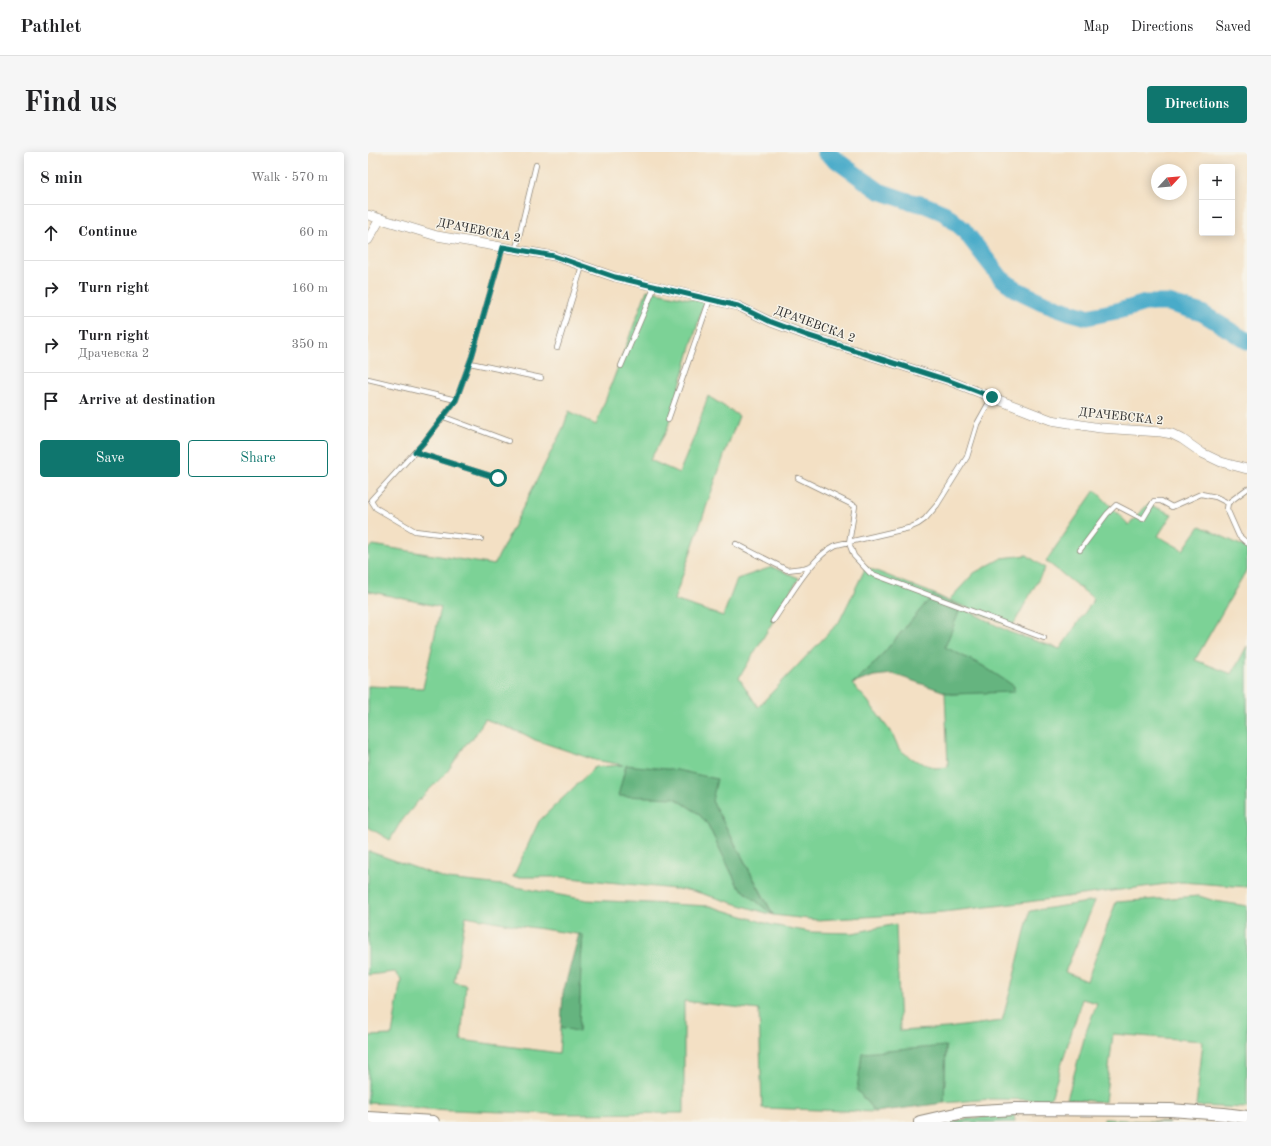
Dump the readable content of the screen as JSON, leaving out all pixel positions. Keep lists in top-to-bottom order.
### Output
{
  "streets": {
    "street": ["ДРАЧЕВСКА 2"]
  },
  "north": "top right",
  "page": {
    "header": "Pathlet",
    "nav": ["Map", "Directions", "Saved"],
    "buttons": [
      "Directions",
      ["Save", "Share"]
    ],
    "title": "Find us",
    "heading": ["8 min", "Walk · 570 m"],
    "map_buttons": ["+", "−"],
    "list": [
      ["Continue", "60 m"],
      ["Turn right", "160 m"],
      ["Turn right", "Драчевска 2", "350 m"],
      "Arrive at destination"
    ]
  }
}
